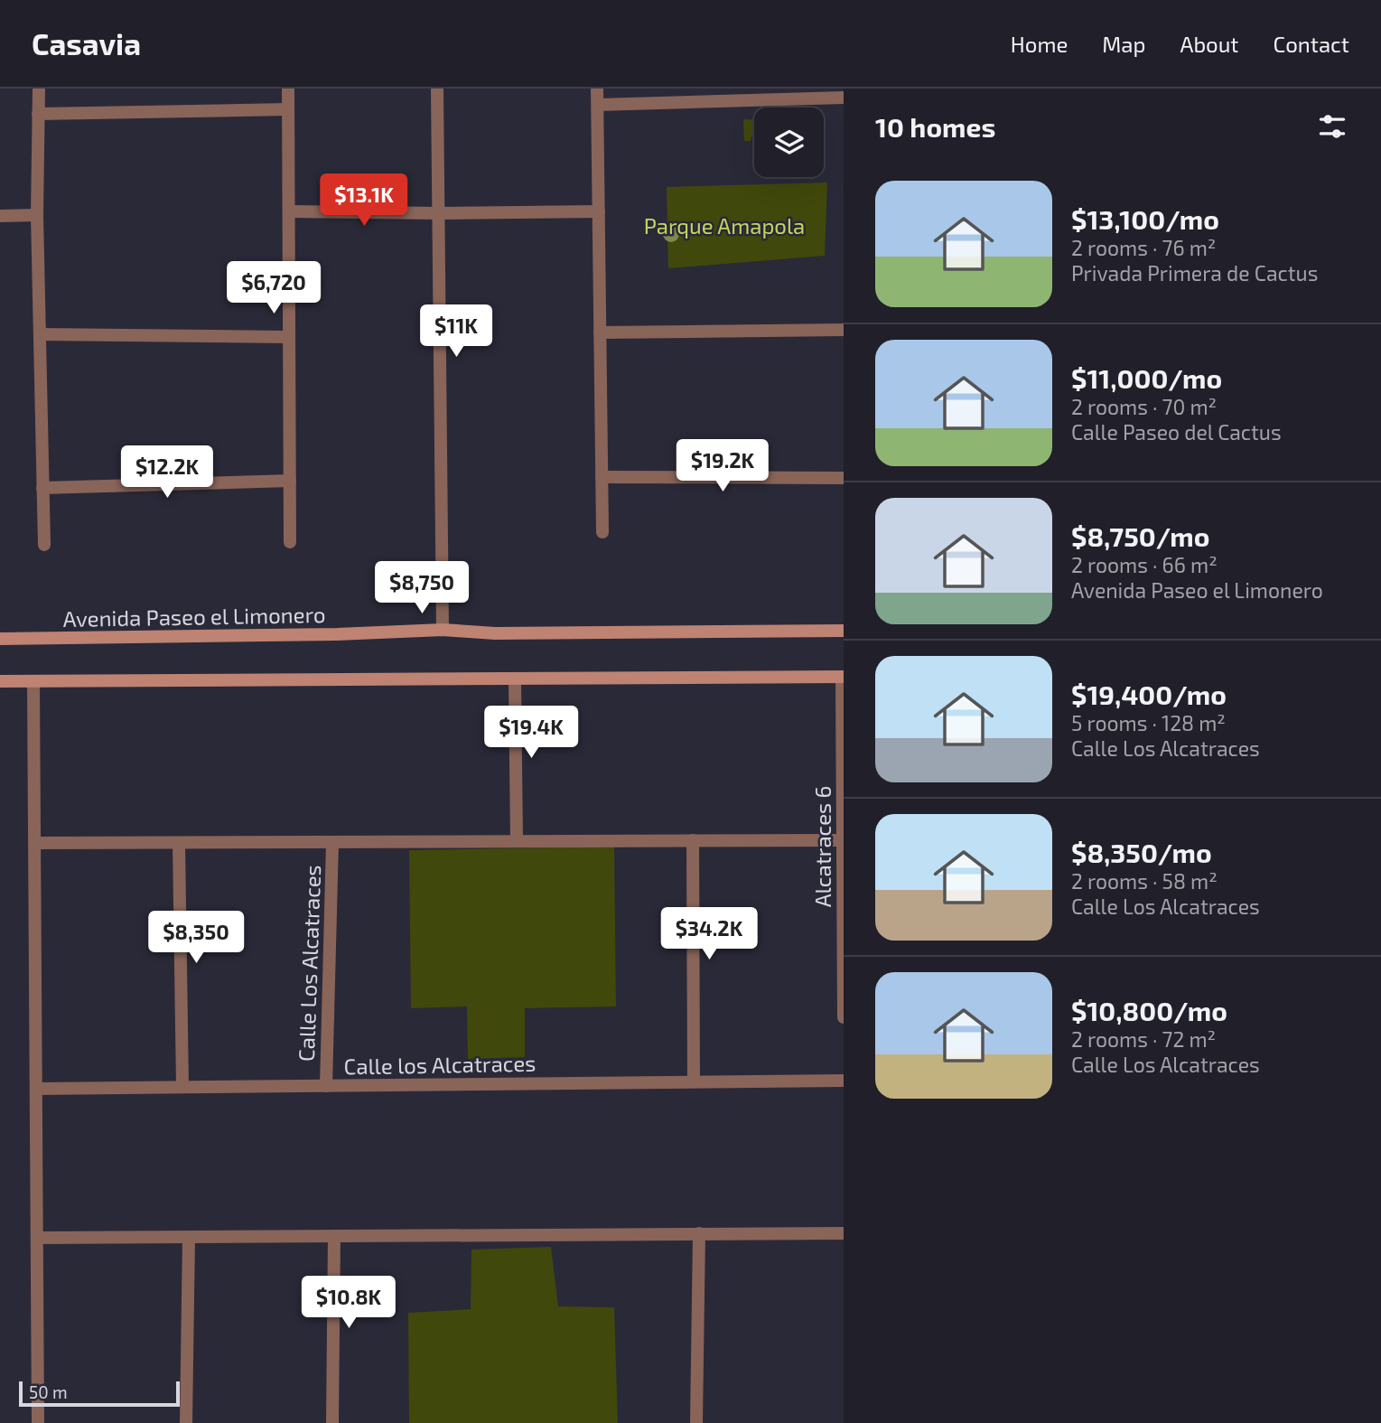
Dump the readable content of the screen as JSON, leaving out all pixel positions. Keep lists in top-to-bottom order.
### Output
{
  "streets": {
    "street": [
      "Avenida Paseo el Limonero",
      "Alcatraces 6",
      "Calle Los Alcatraces",
      "Calle los Alcatraces"
    ]
  },
  "crossings": [
    ["Alcatraces 6", "Calle Los Alcatraces"],
    ["Calle Los Alcatraces", "Calle los Alcatraces"]
  ],
  "parks": ["Parque Amapola"],
  "scale_bar": "50 m",
  "page": {
    "header": "Casavia",
    "nav": [
      "Home",
      "Map",
      "About",
      "Contact"
    ],
    "heading": "10 homes",
    "list": [
      {
        "name": "$13,100/mo",
        "note": "2 rooms · 76 m² · Privada Primera de Cactus"
      },
      {
        "name": "$11,000/mo",
        "note": "2 rooms · 70 m² · Calle Paseo del Cactus"
      },
      {
        "name": "$8,750/mo",
        "note": "2 rooms · 66 m² · Avenida Paseo el Limonero"
      },
      {
        "name": "$19,400/mo",
        "note": "5 rooms · 128 m² · Calle Los Alcatraces"
      },
      {
        "name": "$8,350/mo",
        "note": "2 rooms · 58 m² · Calle Los Alcatraces"
      },
      {
        "name": "$10,800/mo",
        "note": "2 rooms · 72 m² · Calle Los Alcatraces"
      }
    ],
    "price": [
      "$13.1K",
      "$6,720",
      "$11K",
      "$19.2K",
      "$12.2K",
      "$8,750",
      "$19.4K",
      "$34.2K",
      "$8,350",
      "$10.8K"
    ],
    "scale": "50 m"
  }
}
